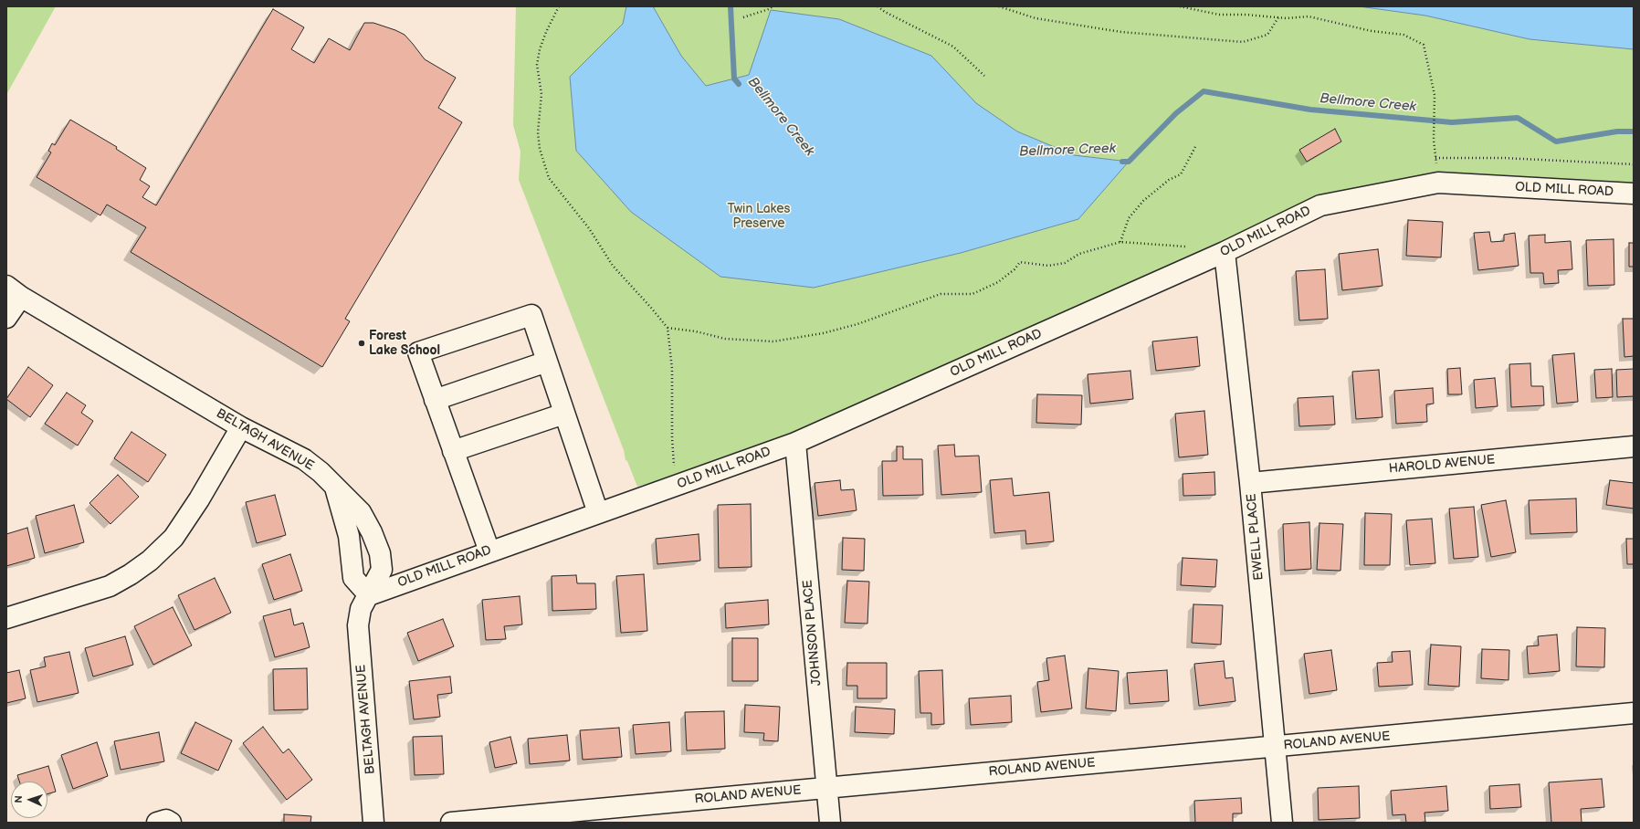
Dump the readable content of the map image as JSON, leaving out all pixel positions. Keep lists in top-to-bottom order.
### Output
{
  "streets": {
    "street": [
      "OLD MILL ROAD",
      "BELTAGH AVENUE",
      "HAROLD AVENUE",
      "EWELL PLACE",
      "JOHNSON PLACE",
      "ROLAND AVENUE"
    ]
  },
  "crossings": [
    ["OLD MILL ROAD", "BELTAGH AVENUE"],
    ["OLD MILL ROAD", "EWELL PLACE"],
    ["OLD MILL ROAD", "JOHNSON PLACE"],
    ["HAROLD AVENUE", "EWELL PLACE"],
    ["EWELL PLACE", "ROLAND AVENUE"],
    ["JOHNSON PLACE", "ROLAND AVENUE"]
  ],
  "water": ["Bellmore Creek"],
  "parks": ["Twin Lakes Preserve"],
  "places": ["Forest Lake School"],
  "north": "left"
}
